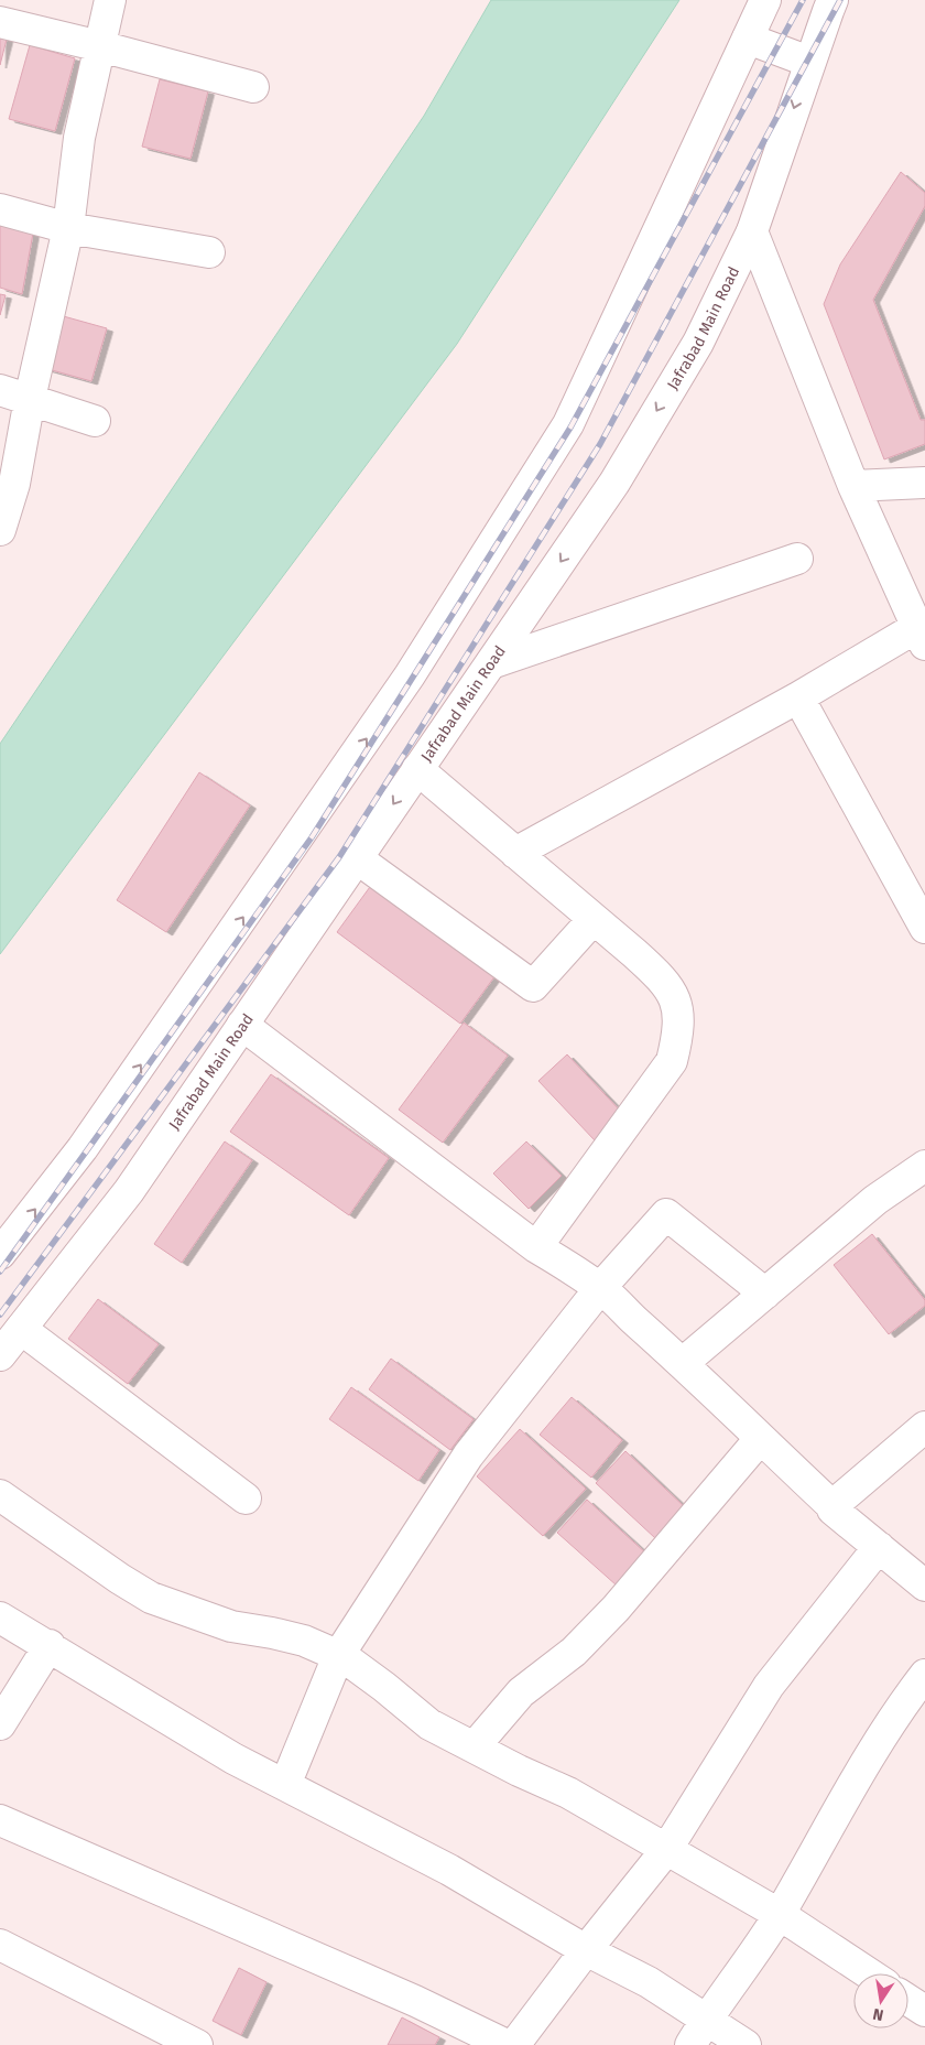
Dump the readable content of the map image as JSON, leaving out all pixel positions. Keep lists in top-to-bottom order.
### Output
{
  "streets": {
    "street": ["Jafrabad Main Road"]
  },
  "north": "bottom"
}
